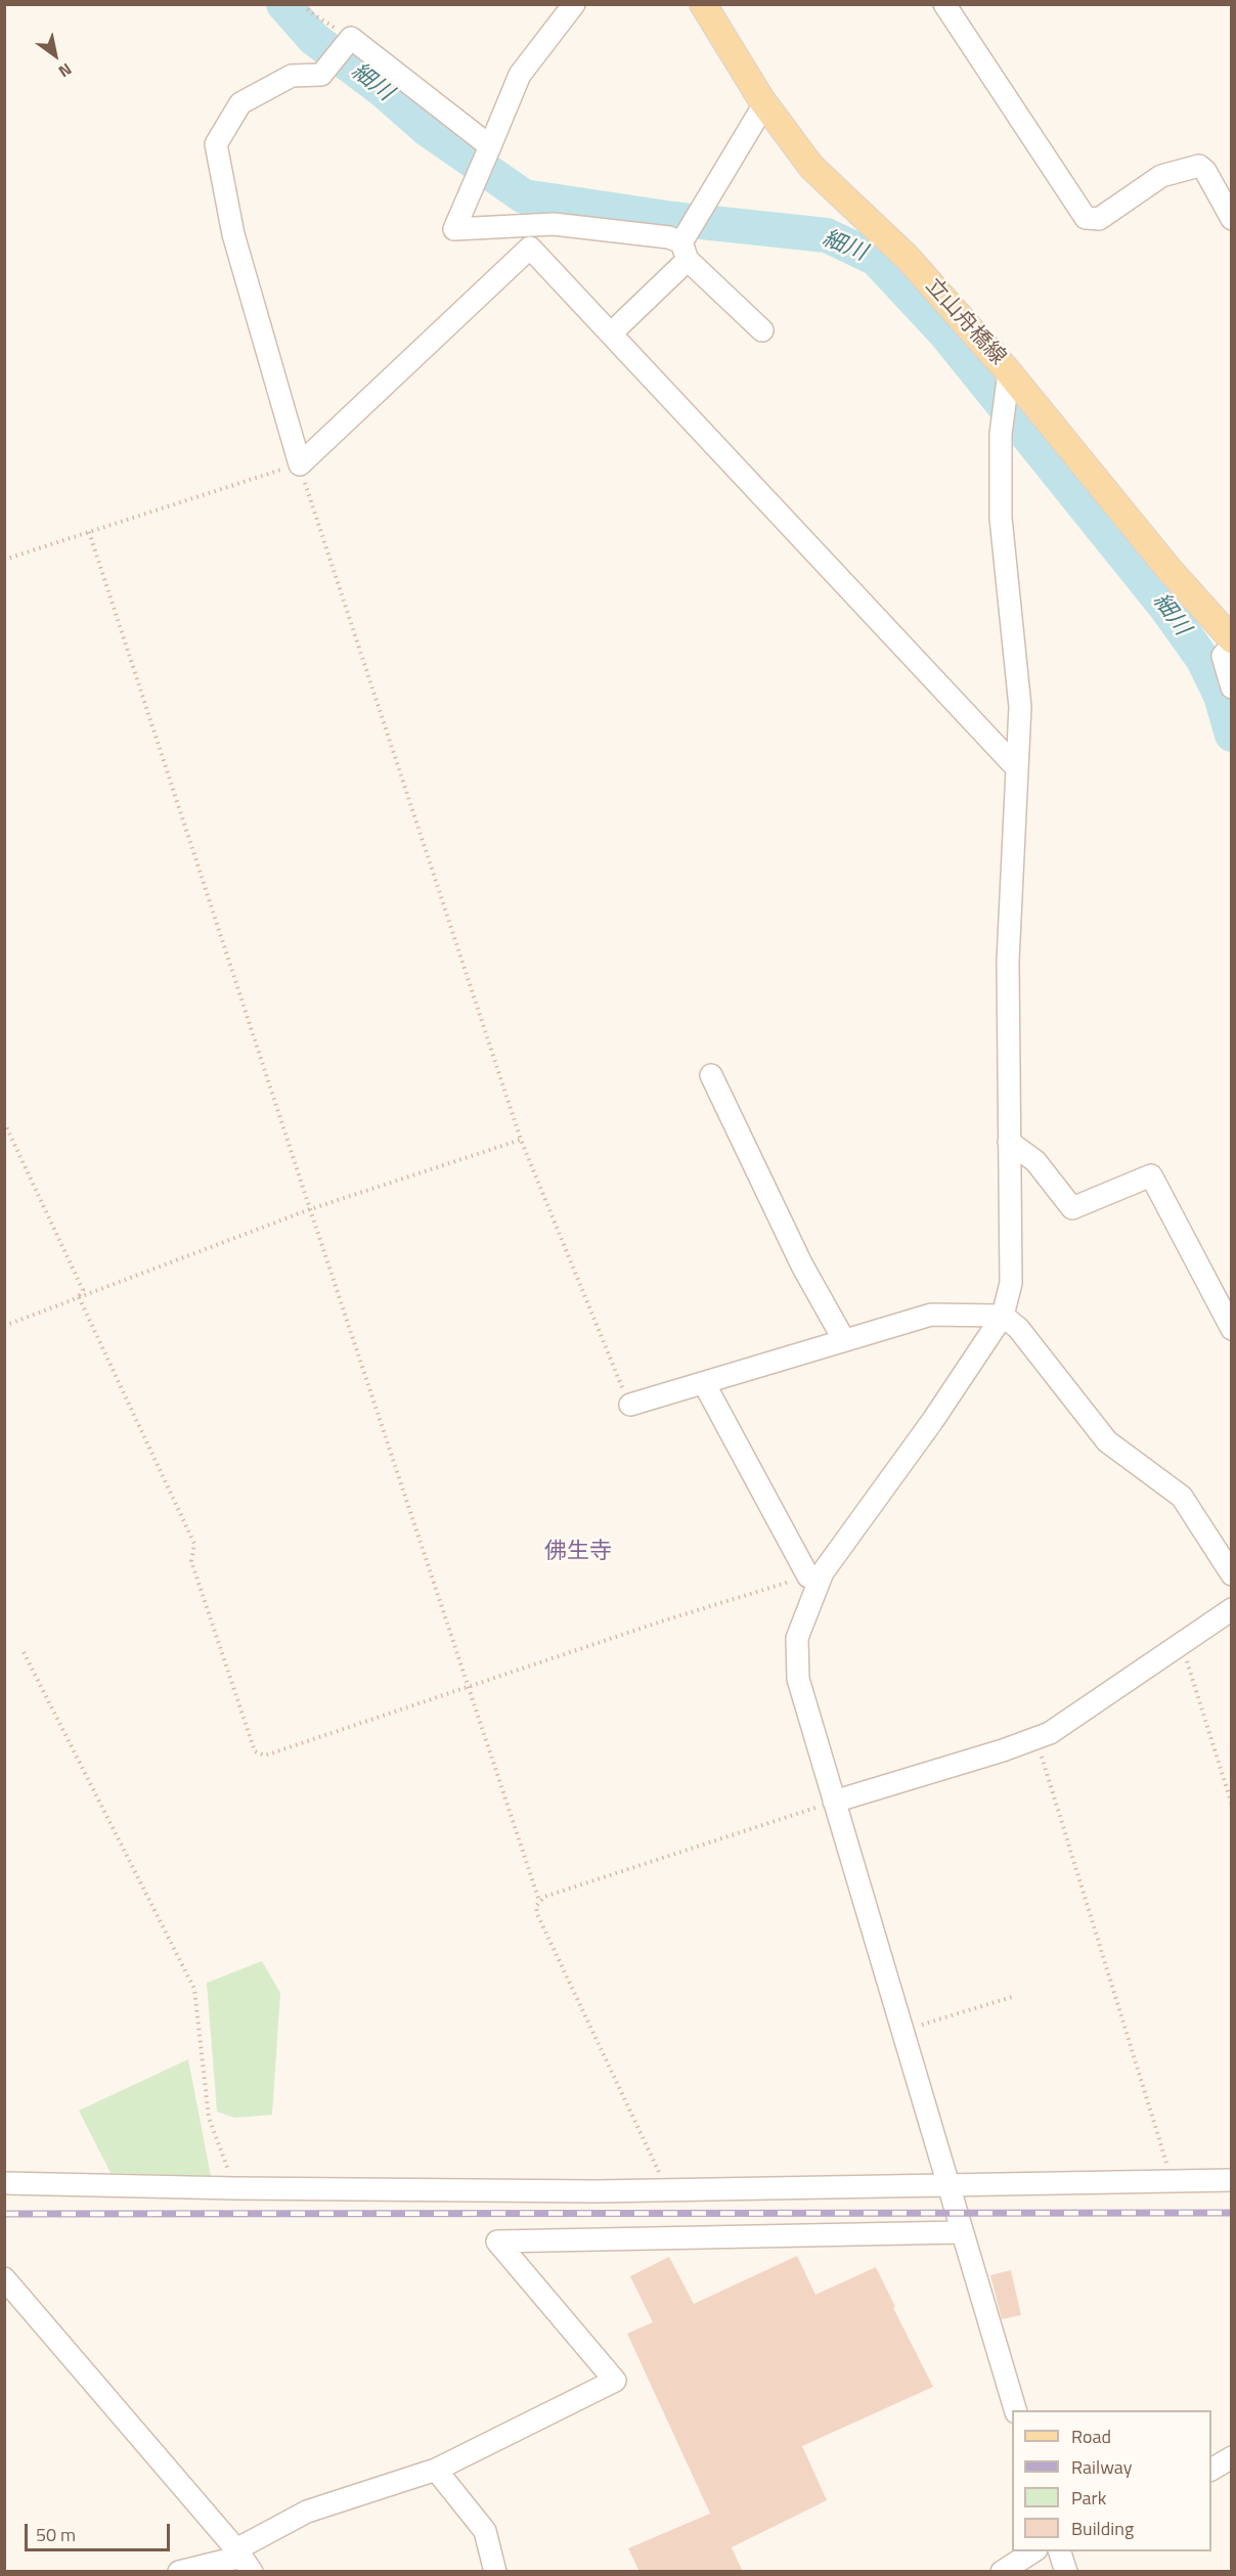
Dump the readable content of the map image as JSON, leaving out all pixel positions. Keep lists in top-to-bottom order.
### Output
{
  "streets": {
    "main road": ["立山舟橋線"]
  },
  "districts": ["佛生寺"],
  "water": ["細川"],
  "legend": [
    "Road",
    "Railway",
    "Park",
    "Building"
  ],
  "scale_bar": "50 m",
  "north": "bottom right"
}
